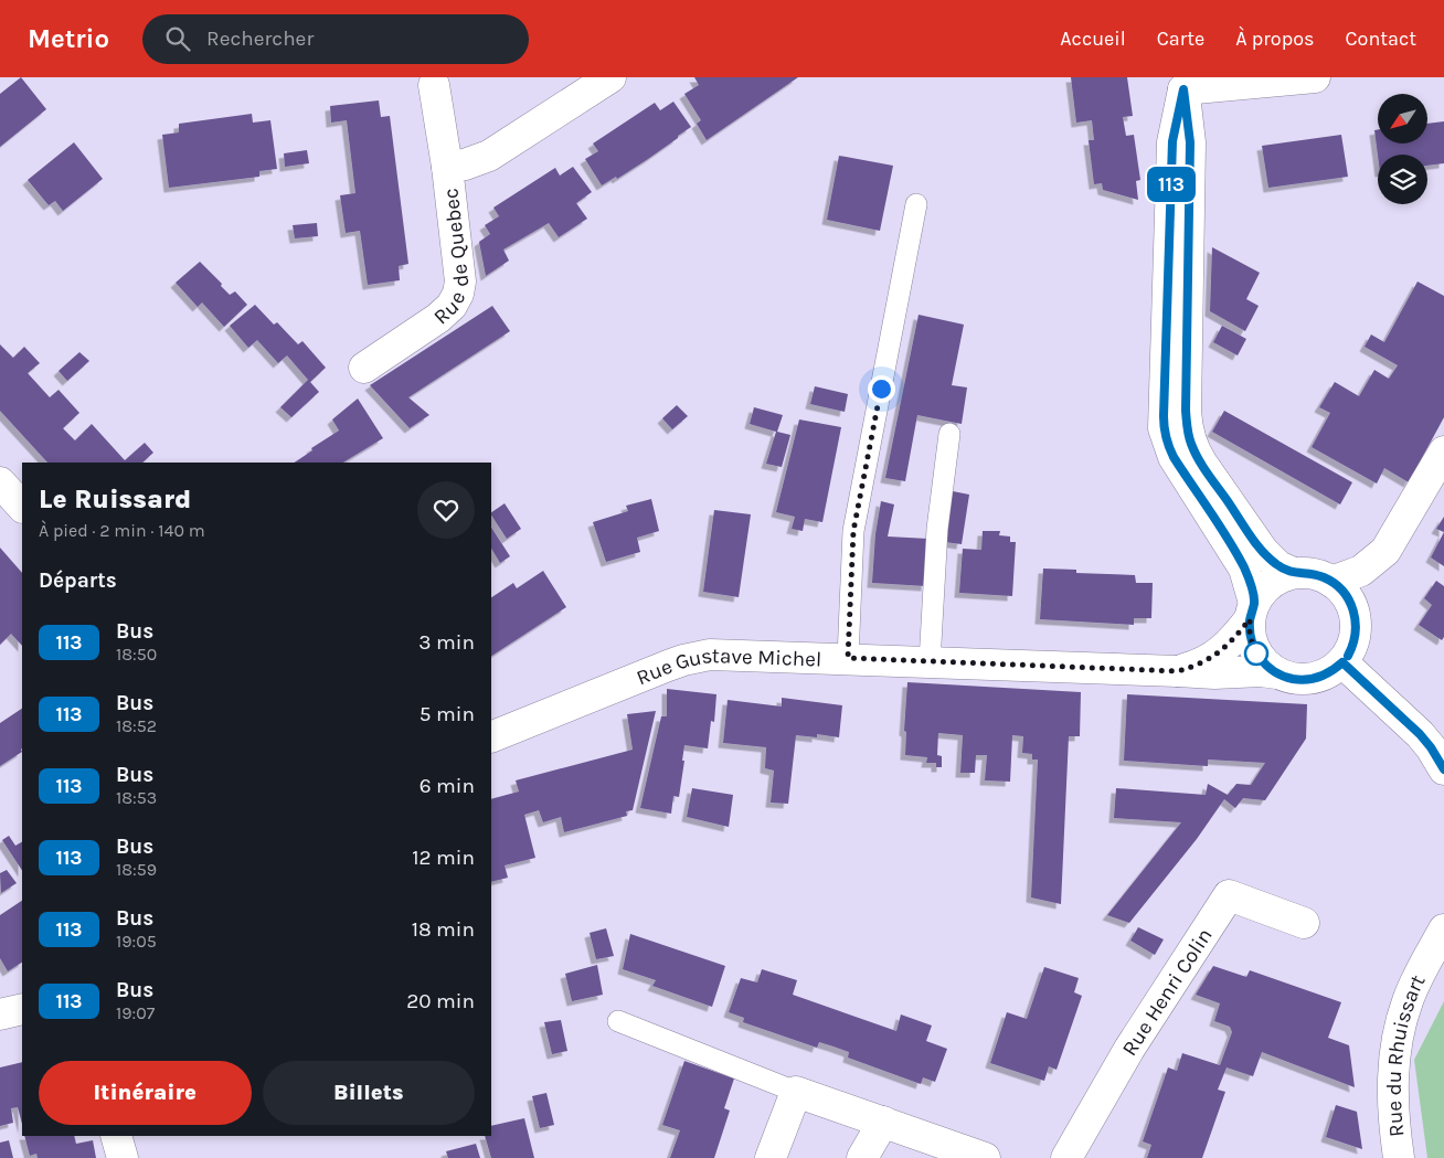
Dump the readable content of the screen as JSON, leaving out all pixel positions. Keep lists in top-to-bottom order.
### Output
{
  "streets": {
    "street": [
      "Rue de Quebec",
      "Rue Gustave Michel",
      "Rue Henri Colin",
      "Rue du Rhuissart"
    ]
  },
  "lines": ["bus line 113"],
  "north": "bottom left",
  "page": {
    "header": "Metrio",
    "search": "Rechercher",
    "nav": [
      "Accueil",
      "Carte",
      "À propos",
      "Contact"
    ],
    "on_map": "113",
    "heading": [
      ["Le Ruissard", "À pied · 2 min · 140 m"],
      "Départs"
    ],
    "list": [
      {
        "mark": "113",
        "name": "Bus",
        "note": "18:50",
        "value": "3 min"
      },
      {
        "mark": "113",
        "name": "Bus",
        "note": "18:52",
        "value": "5 min"
      },
      {
        "mark": "113",
        "name": "Bus",
        "note": "18:53",
        "value": "6 min"
      },
      {
        "mark": "113",
        "name": "Bus",
        "note": "18:59",
        "value": "12 min"
      },
      {
        "mark": "113",
        "name": "Bus",
        "note": "19:05",
        "value": "18 min"
      },
      {
        "mark": "113",
        "name": "Bus",
        "note": "19:07",
        "value": "20 min"
      }
    ],
    "buttons": ["Itinéraire", "Billets"]
  }
}
